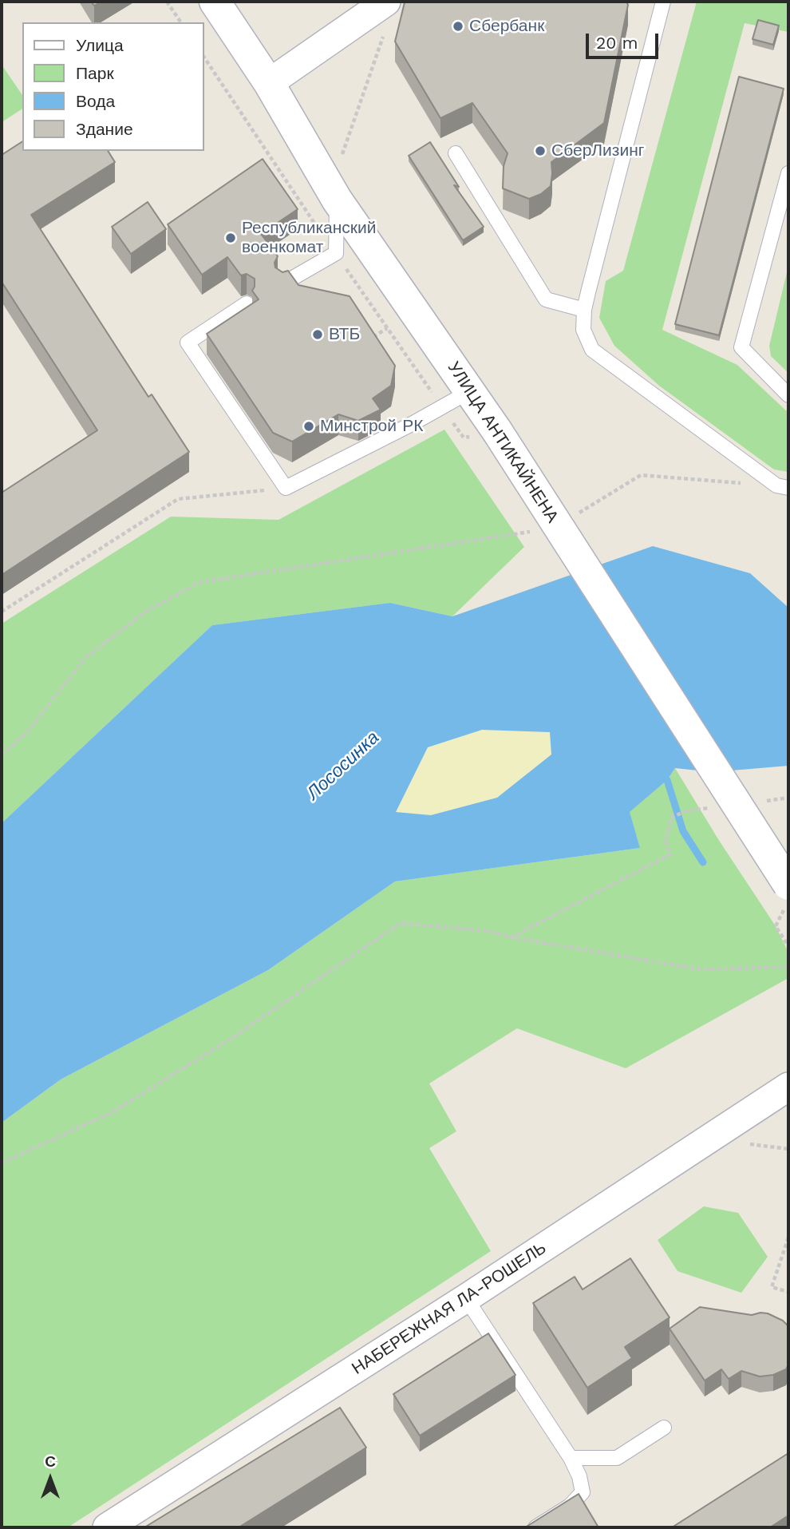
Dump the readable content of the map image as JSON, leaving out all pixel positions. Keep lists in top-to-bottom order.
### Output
{
  "streets": {
    "main road": ["УЛИЦА АНТИКАЙНЕНА"],
    "street": ["НАБЕРЕЖНАЯ ЛА-РОШЕЛЬ"]
  },
  "water": ["Лососинка"],
  "places": [
    "Сбербанк",
    "СберЛизинг",
    "Республиканский военкомат",
    "ВТБ",
    "Минстрой РК"
  ],
  "legend": [
    "Улица",
    "Парк",
    "Вода",
    "Здание"
  ],
  "scale_bar": "20 m",
  "north": "top"
}
